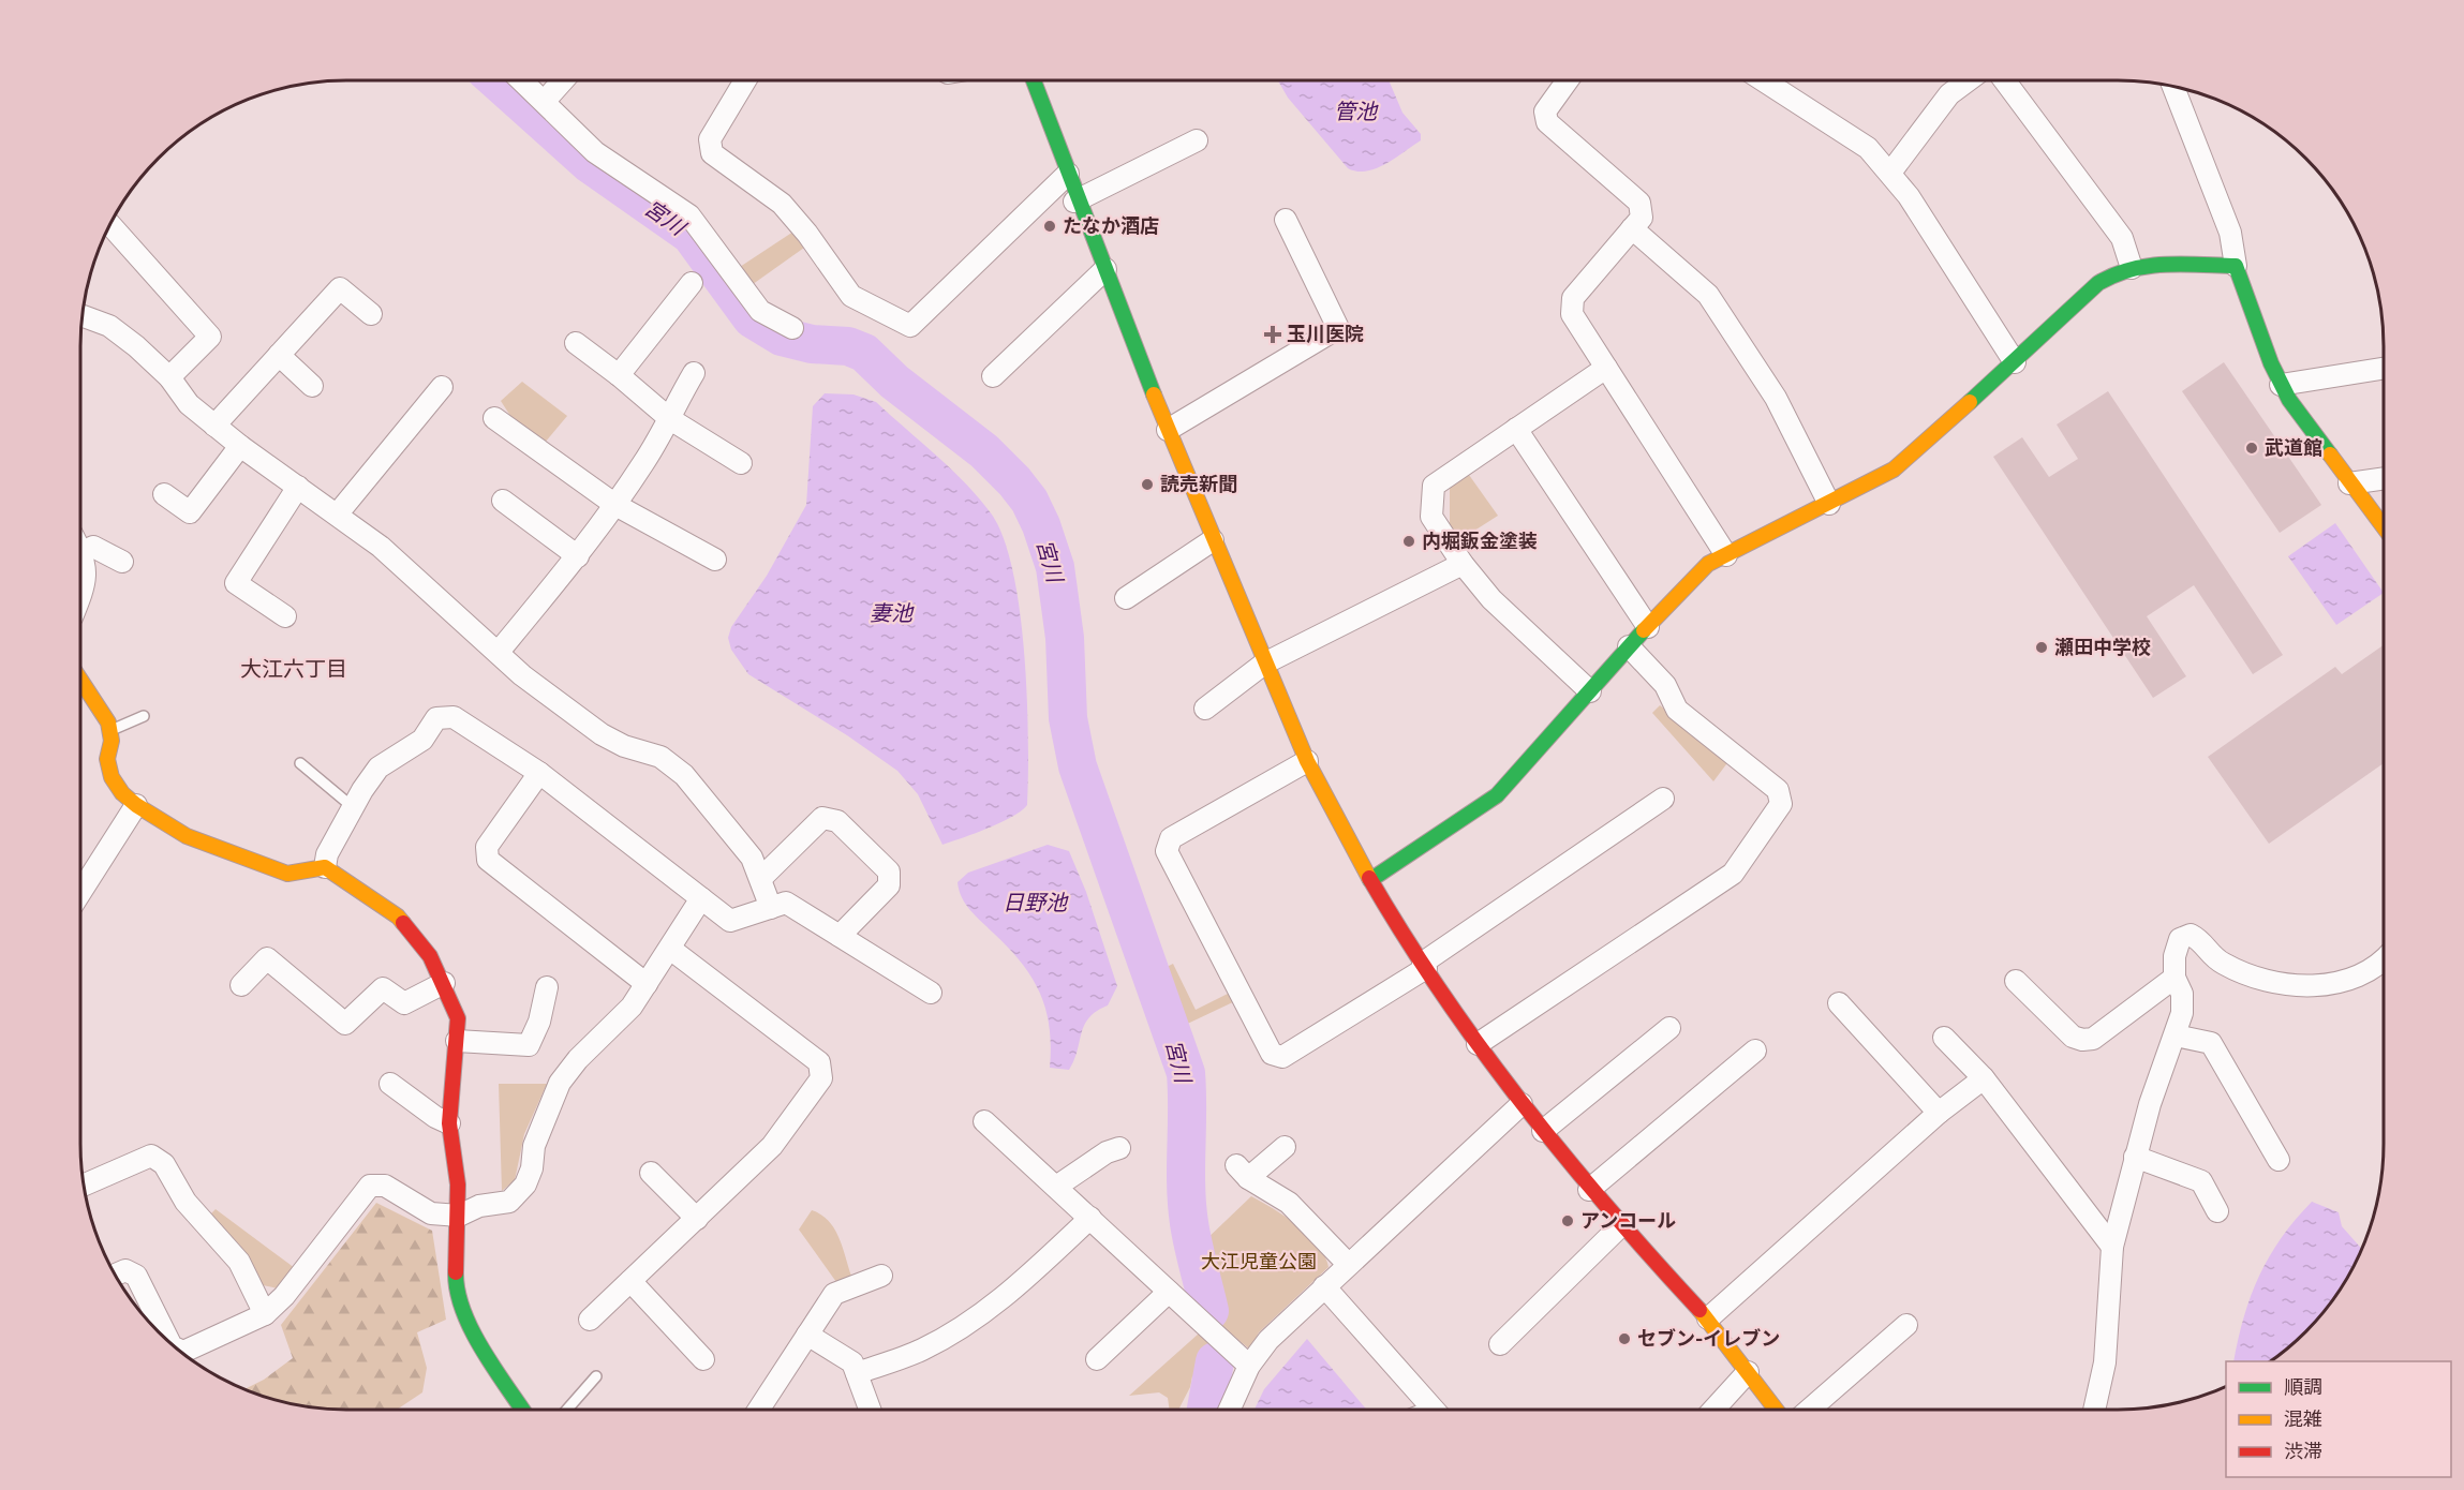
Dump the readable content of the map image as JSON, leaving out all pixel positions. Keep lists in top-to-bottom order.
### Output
{
  "districts": ["大江六丁目"],
  "water": [
    "管池",
    "宮川",
    "妻池",
    "日野池"
  ],
  "parks": ["大江児童公園"],
  "places": {
    "other": [
      "たなか酒店",
      "武道館",
      "読売新聞",
      "内堀鈑金塗装",
      "瀬田中学校",
      "アンコール",
      "セブン-イレブン"
    ],
    "health": ["玉川医院"]
  },
  "legend": ["順調", "混雑", "渋滞"]
}
